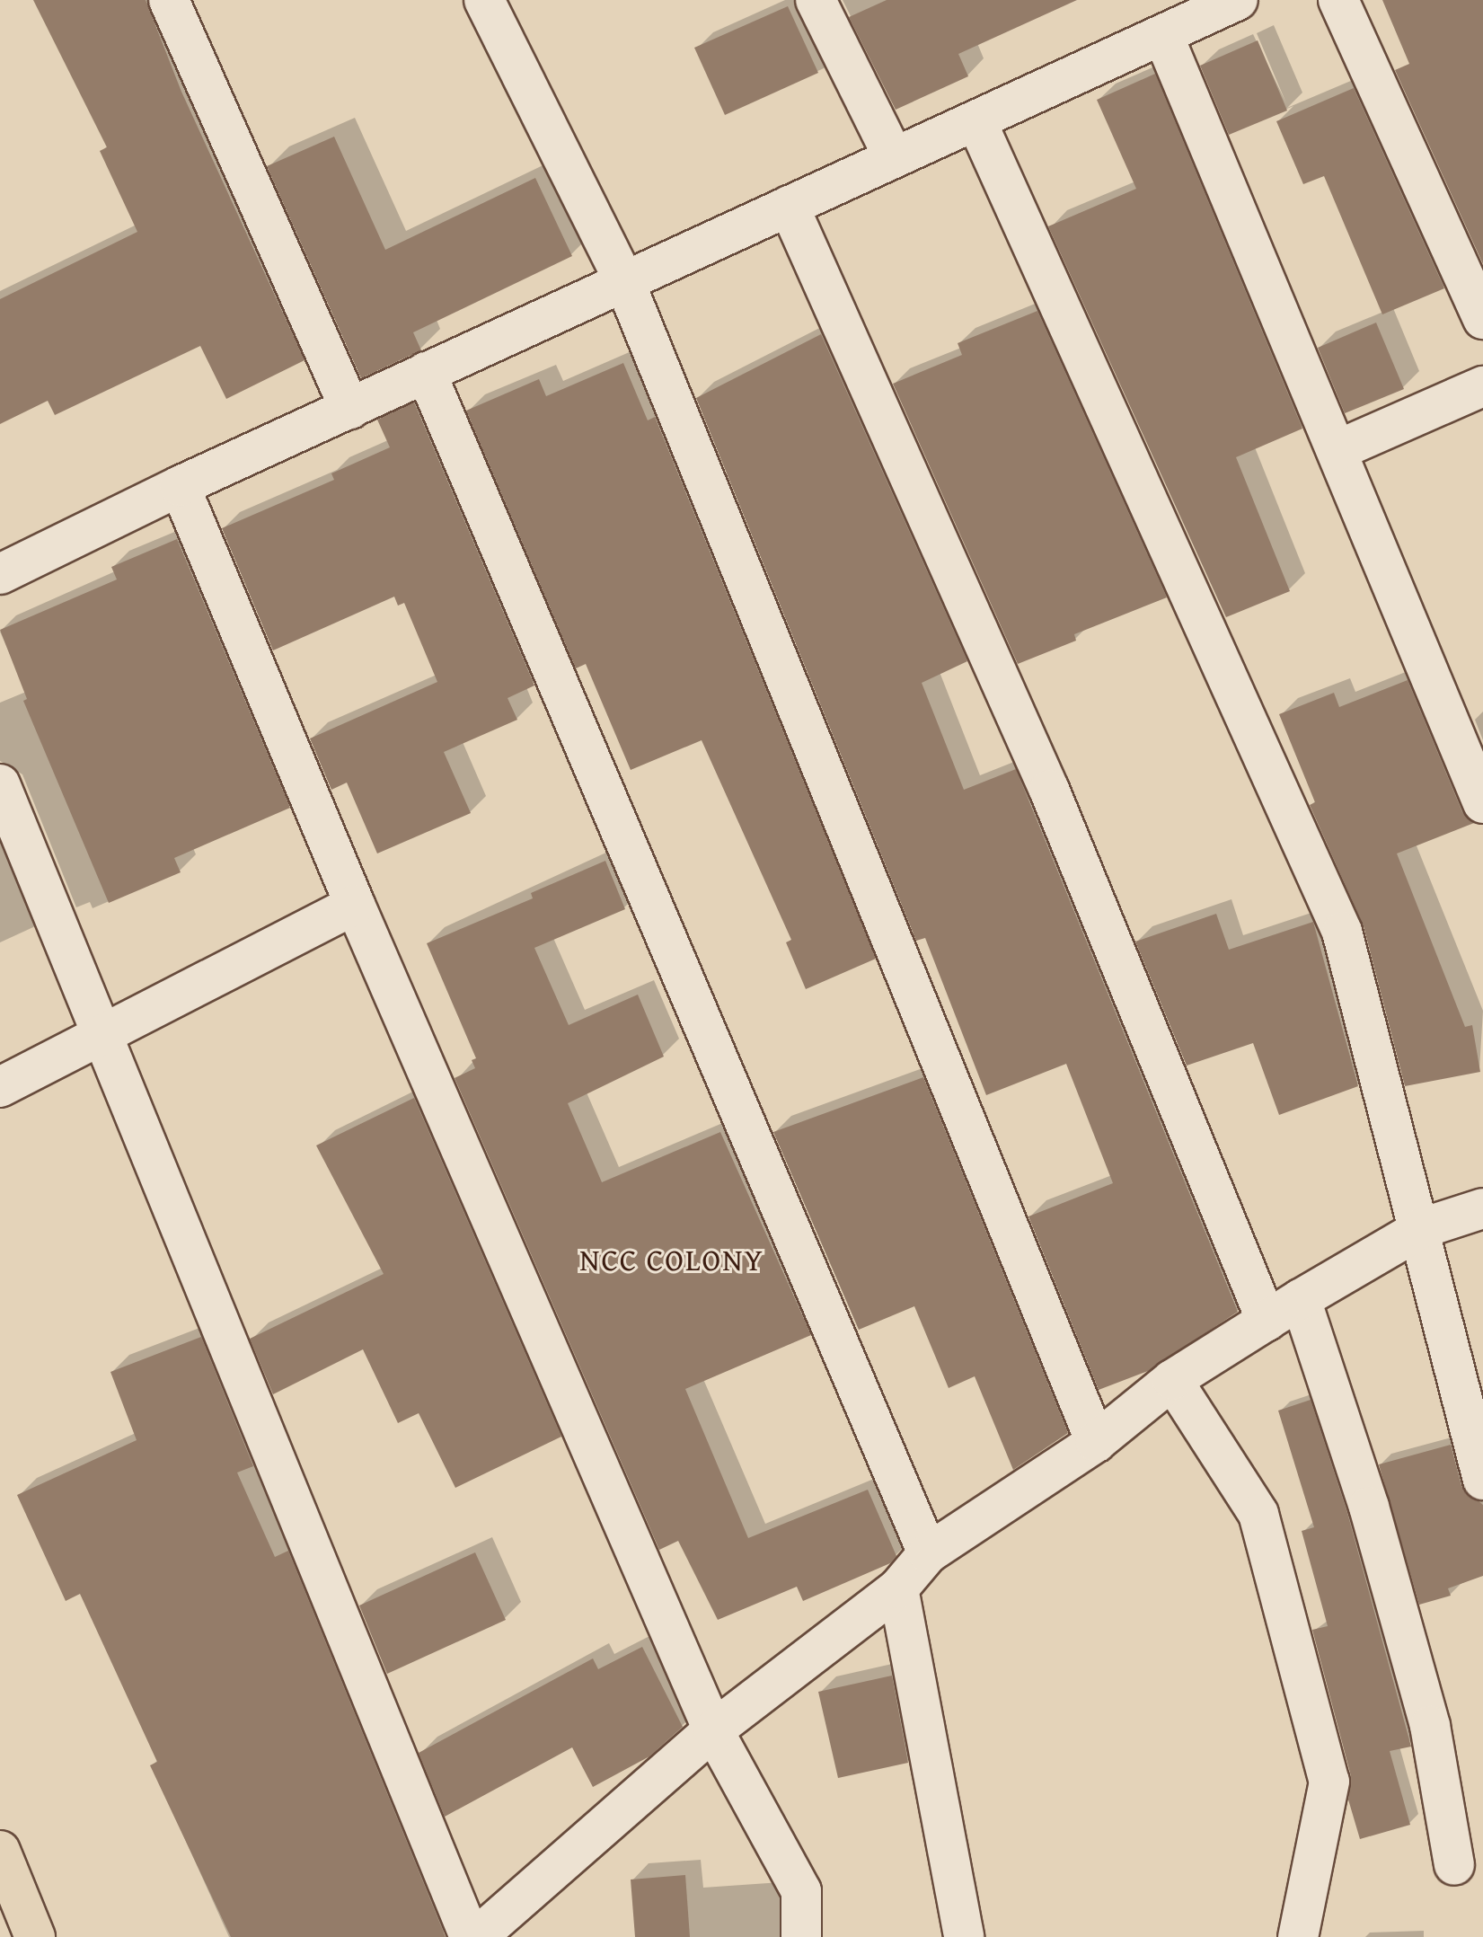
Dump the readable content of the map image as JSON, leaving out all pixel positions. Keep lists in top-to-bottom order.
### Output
{
  "districts": ["NCC COLONY"]
}
